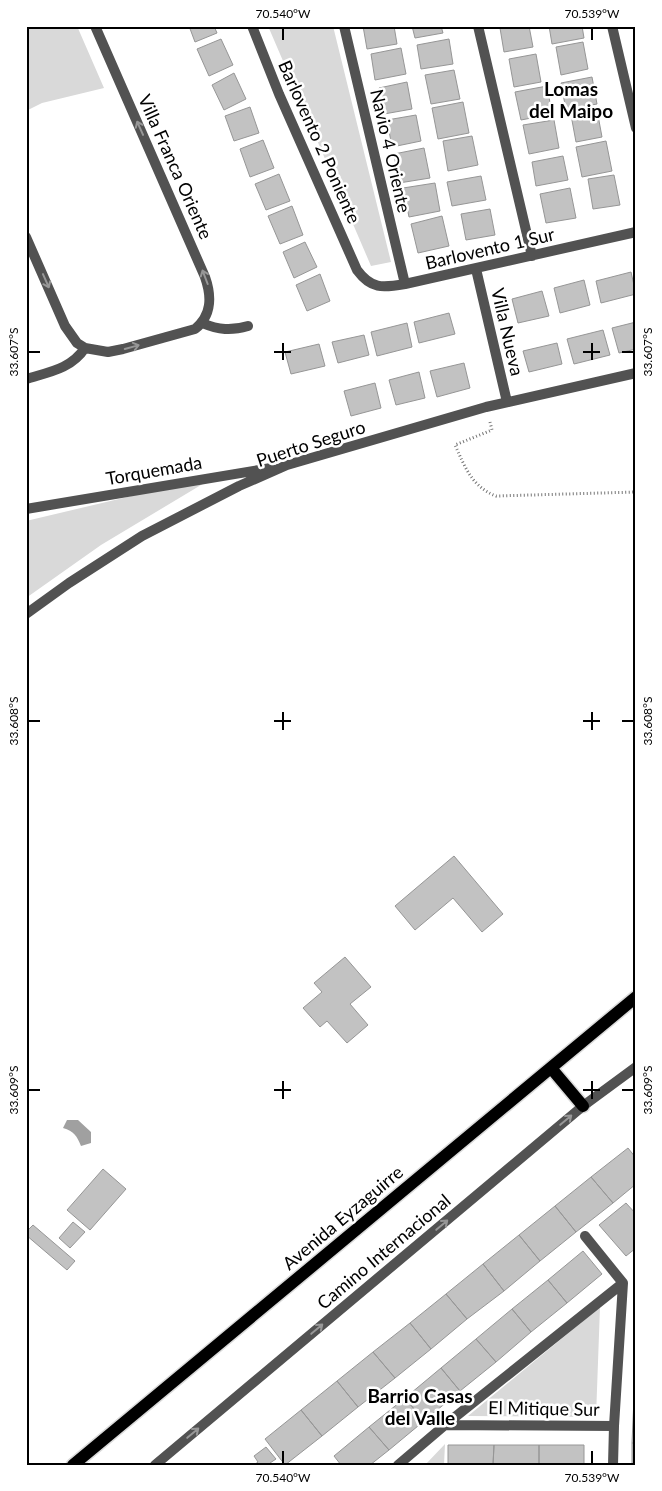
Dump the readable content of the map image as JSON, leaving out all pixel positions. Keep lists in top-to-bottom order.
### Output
{
  "streets": {
    "main road": ["Avenida Eyzaguirre"],
    "street": [
      "Barlovento 2 Poniente",
      "Navio 4 Oriente",
      "Villa Franca Oriente",
      "Barlovento 1 Sur",
      "Villa Nueva",
      "Puerto Seguro",
      "Torquemada",
      "Camino Internacional",
      "El Mitique Sur"
    ]
  },
  "crossings": [
    ["Barlovento 2 Poniente", "Barlovento 1 Sur"],
    ["Navio 4 Oriente", "Barlovento 1 Sur"],
    ["Barlovento 1 Sur", "Villa Nueva"],
    ["Villa Nueva", "Puerto Seguro"],
    ["Puerto Seguro", "Torquemada"]
  ],
  "one_way": ["Villa Franca Oriente", "Camino Internacional"],
  "districts": ["Lomas del Maipo", "Barrio Casas del Valle"],
  "coordinates": [
    "70.540°W",
    "70.539°W",
    "33.607°S",
    "33.608°S",
    "33.609°S"
  ]
}
